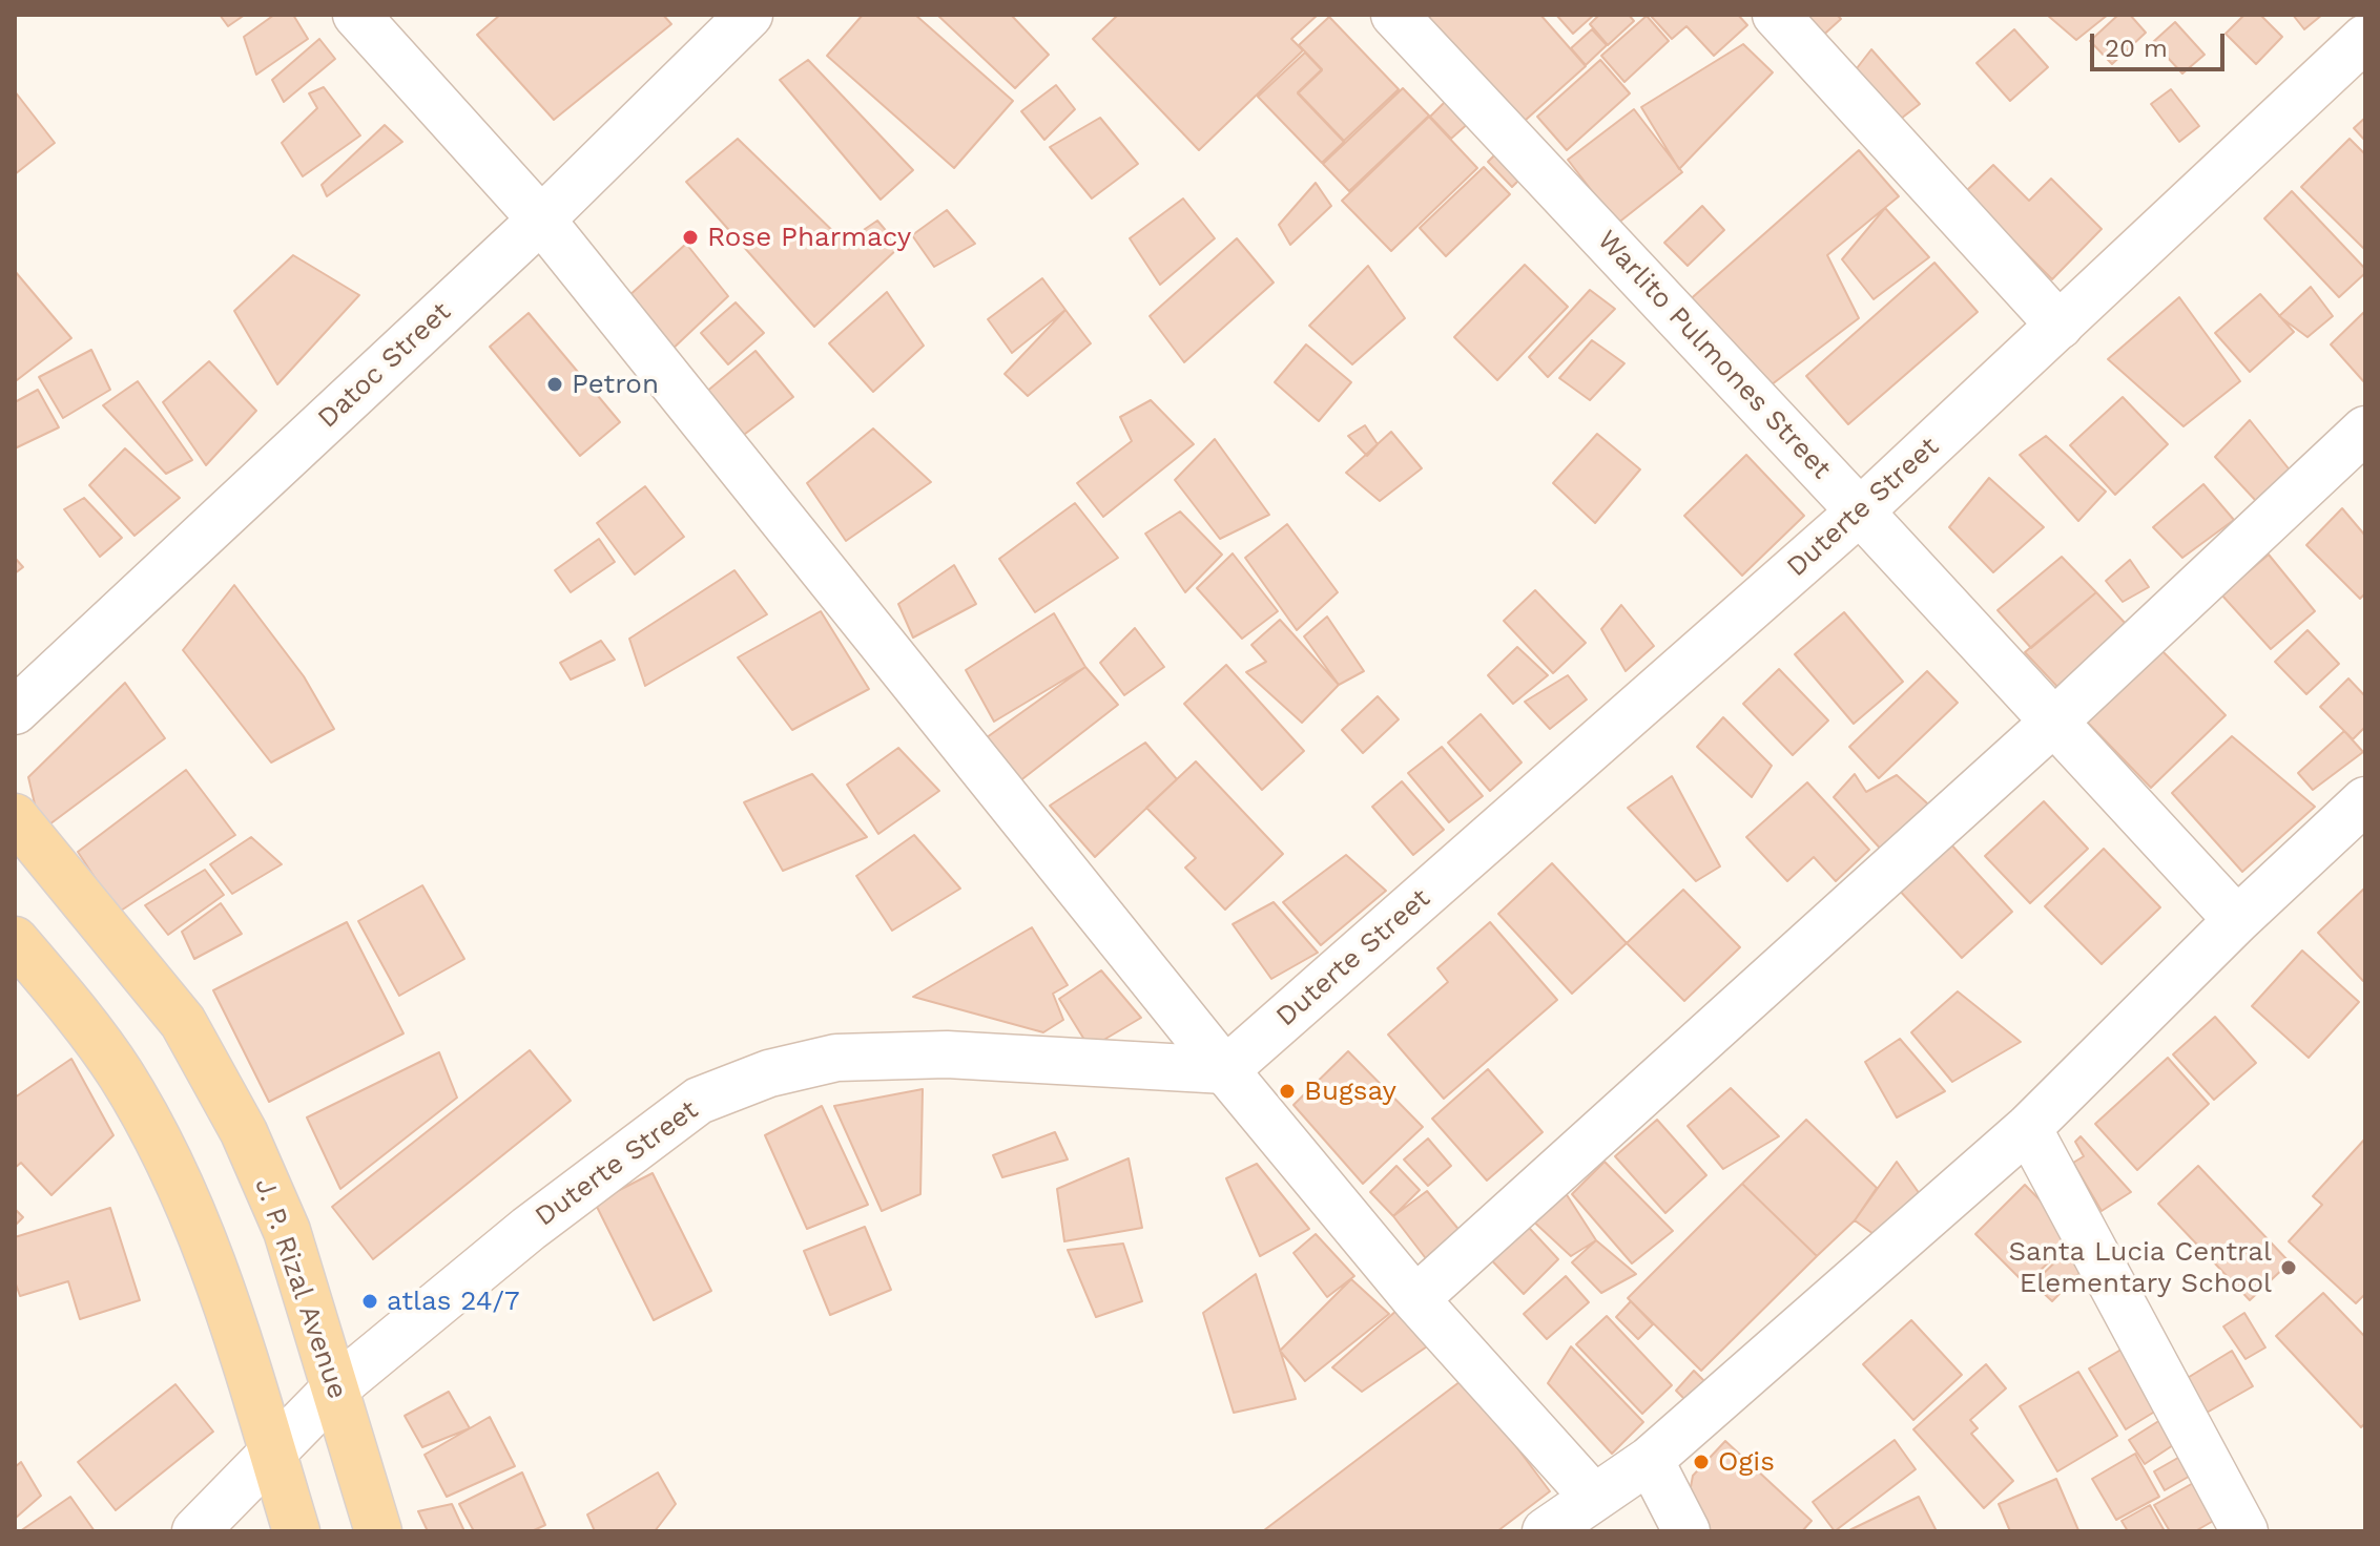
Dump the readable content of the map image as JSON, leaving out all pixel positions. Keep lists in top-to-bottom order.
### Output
{
  "streets": {
    "main road": ["J. P. Rizal Avenue"],
    "street": ["Warlito Pulmones Street", "Datoc Street", "Duterte Street"]
  },
  "crossings": [
    ["Warlito Pulmones Street", "Duterte Street"],
    ["Duterte Street", "J. P. Rizal Avenue"]
  ],
  "places": [
    "Rose Pharmacy",
    "Petron",
    "Bugsay",
    "Santa Lucia Central Elementary School",
    "atlas 24/7",
    "Ogis"
  ],
  "scale_bar": "20 m"
}
